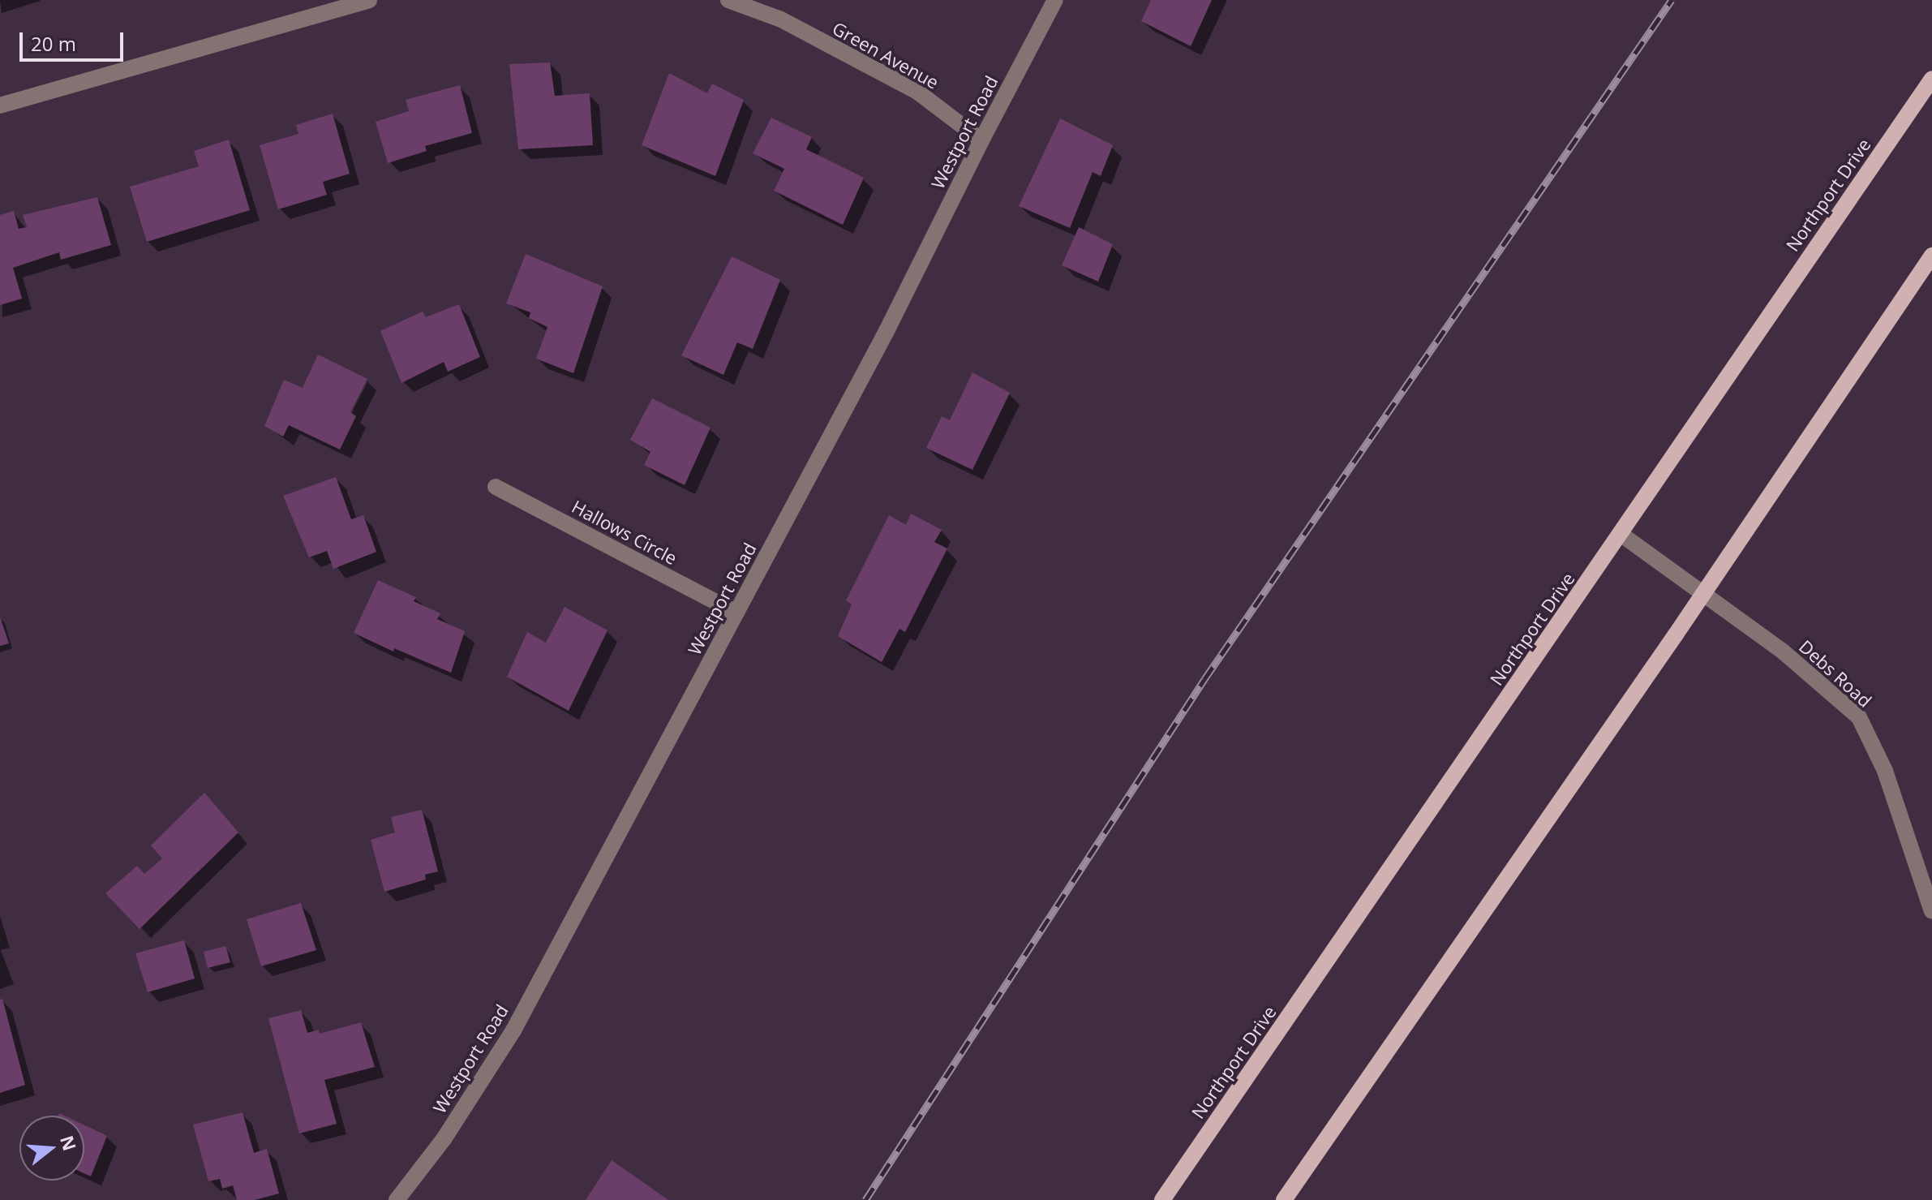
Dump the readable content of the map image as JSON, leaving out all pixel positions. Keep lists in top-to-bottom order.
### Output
{
  "streets": {
    "main road": ["Northport Drive"],
    "street": [
      "Green Avenue",
      "Westport Road",
      "Hallows Circle",
      "Debs Road"
    ]
  },
  "crossings": [
    ["Green Avenue", "Westport Road"],
    ["Westport Road", "Hallows Circle"],
    ["Northport Drive", "Debs Road"]
  ],
  "scale_bar": "20 m",
  "north": "right"
}
